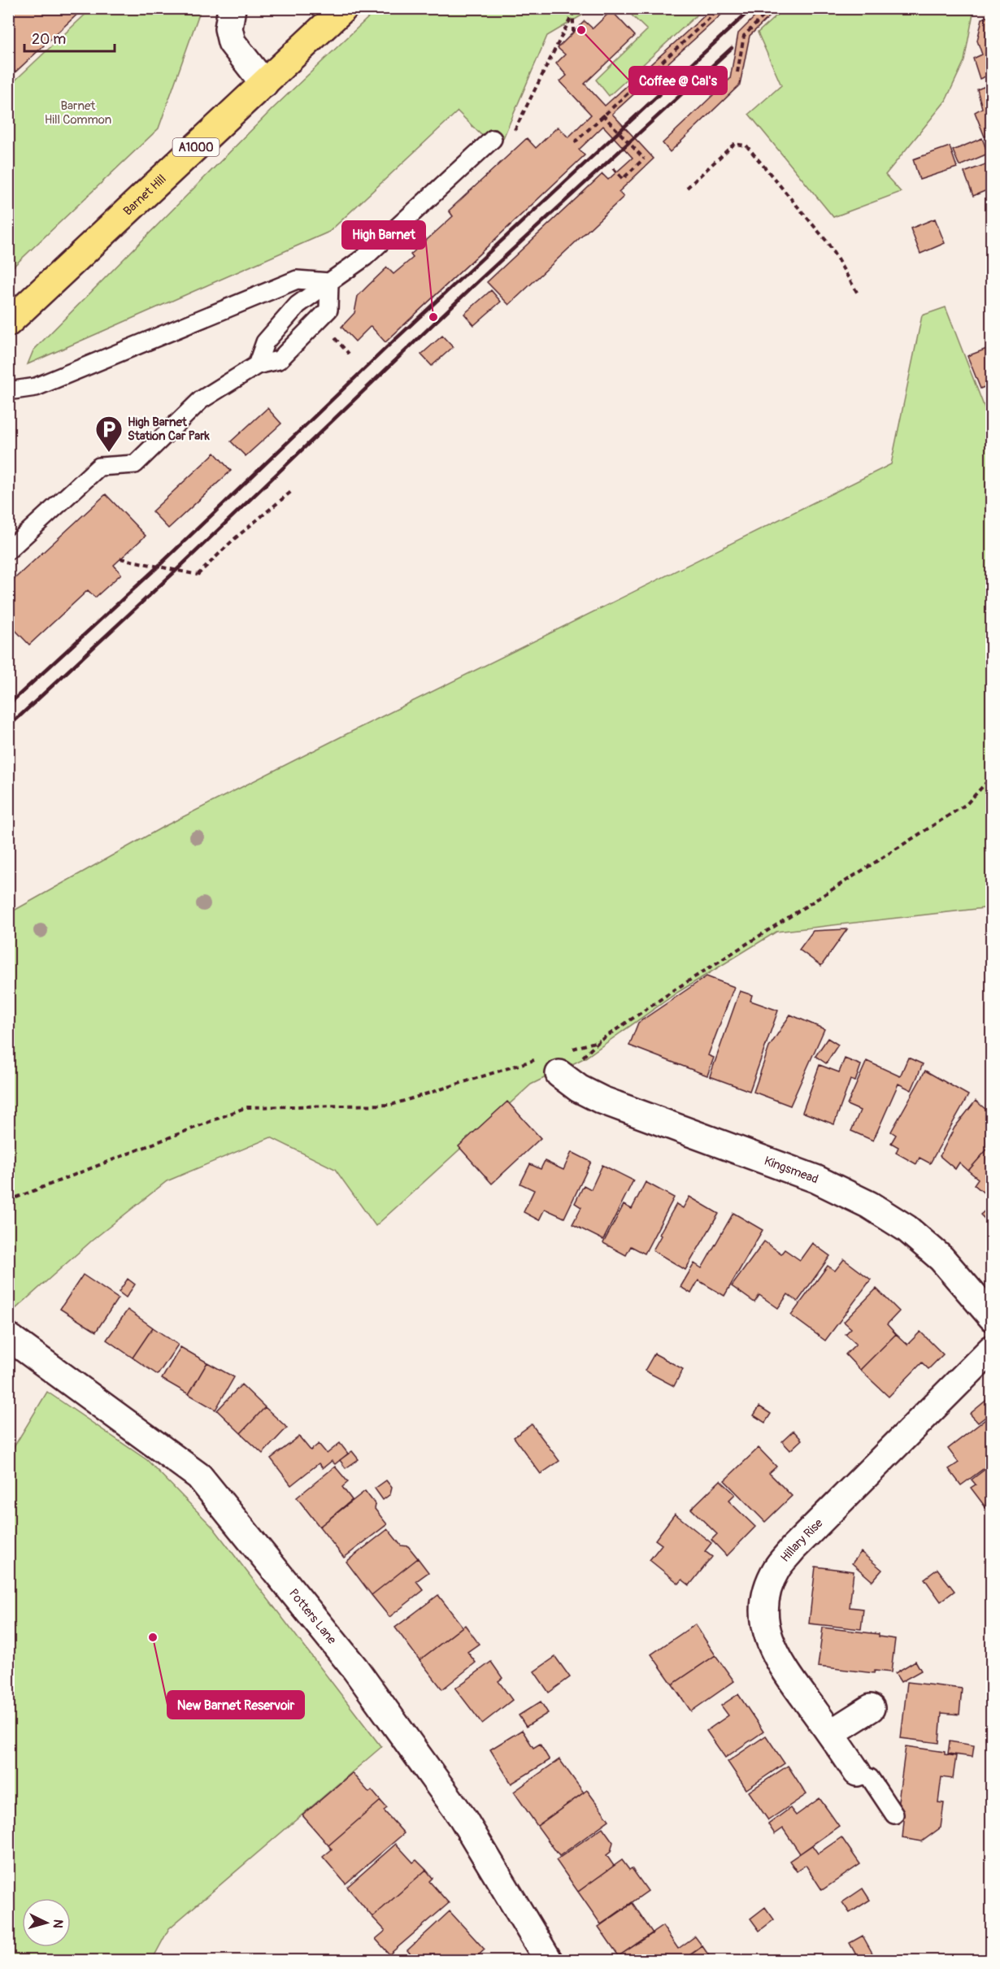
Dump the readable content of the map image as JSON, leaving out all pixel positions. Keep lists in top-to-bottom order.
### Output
{
  "streets": {
    "main road": ["A1000", "Barnet Hill"],
    "street": ["Kingsmead", "Hillary Rise", "Potters Lane"]
  },
  "parks": ["Barnet Hill Common"],
  "places": {
    "other": ["Coffee @ Cal's", "High Barnet", "New Barnet Reservoir"],
    "parking": ["High Barnet Station Car Park"]
  },
  "scale_bar": "20 m",
  "north": "right"
}
